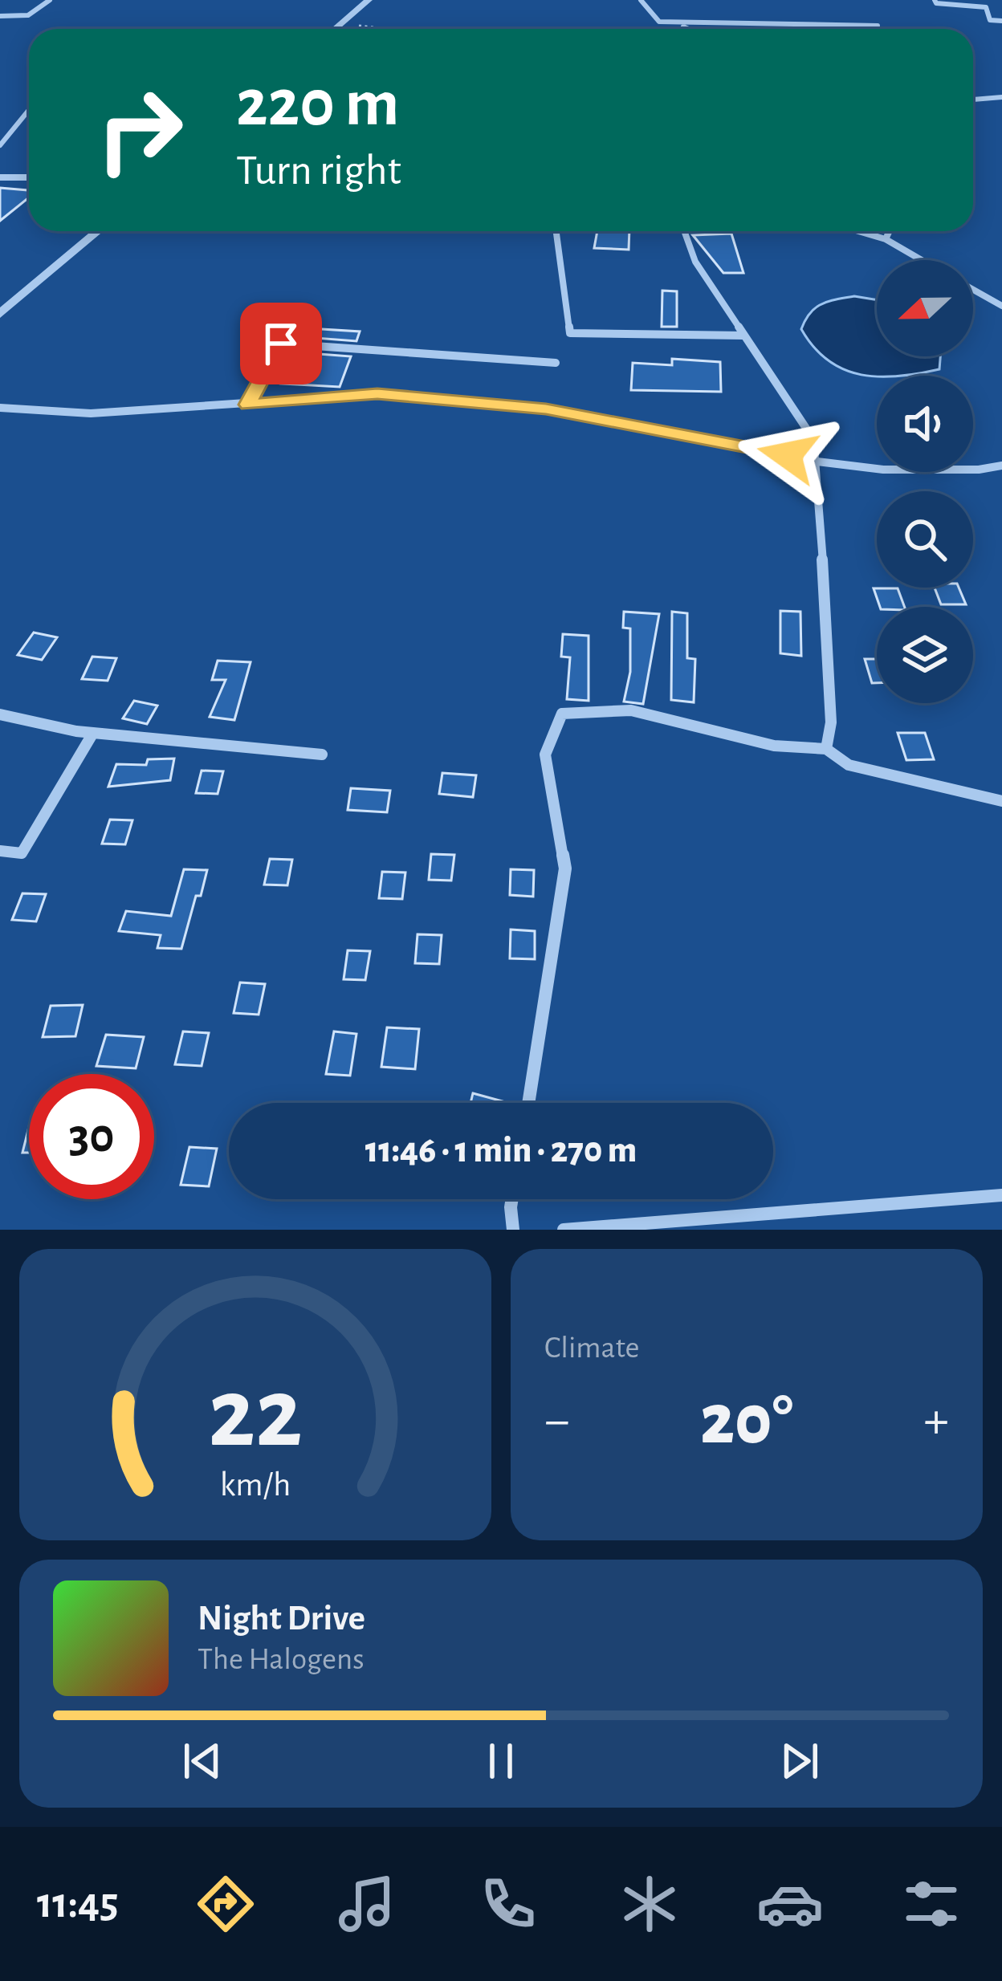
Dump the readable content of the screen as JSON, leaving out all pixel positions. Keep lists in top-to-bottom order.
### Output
{
  "north": "left",
  "page": {
    "turn": ["220 m", "Turn right"],
    "limit": "30",
    "trip": "11:46 · 1 min · 270 m",
    "tile": "Climate",
    "heat": ["−", "20°", "+"],
    "song": ["Night Drive", "The Halogens"],
    "tabs": "11:45",
    "gauge": ["22", "km/h"]
  }
}
